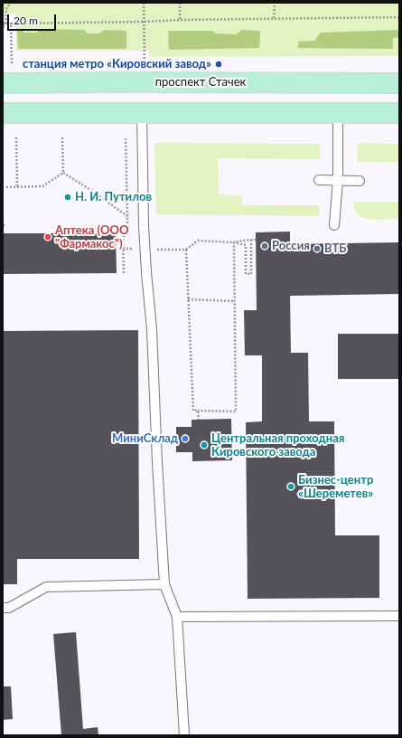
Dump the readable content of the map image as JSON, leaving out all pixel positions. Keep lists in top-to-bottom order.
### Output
{
  "streets": {
    "main road": ["проспект Стачек"]
  },
  "places": [
    "станция метро «Кировский завод»",
    "Н. И. Путилов",
    "Аптека (ООО \"Фармакос\")",
    "Россия",
    "ВТБ",
    "МиниСклад",
    "Центральная проходная Кировского завода",
    "Бизнес-центр «Шереметев»"
  ],
  "scale_bar": "20 m"
}
